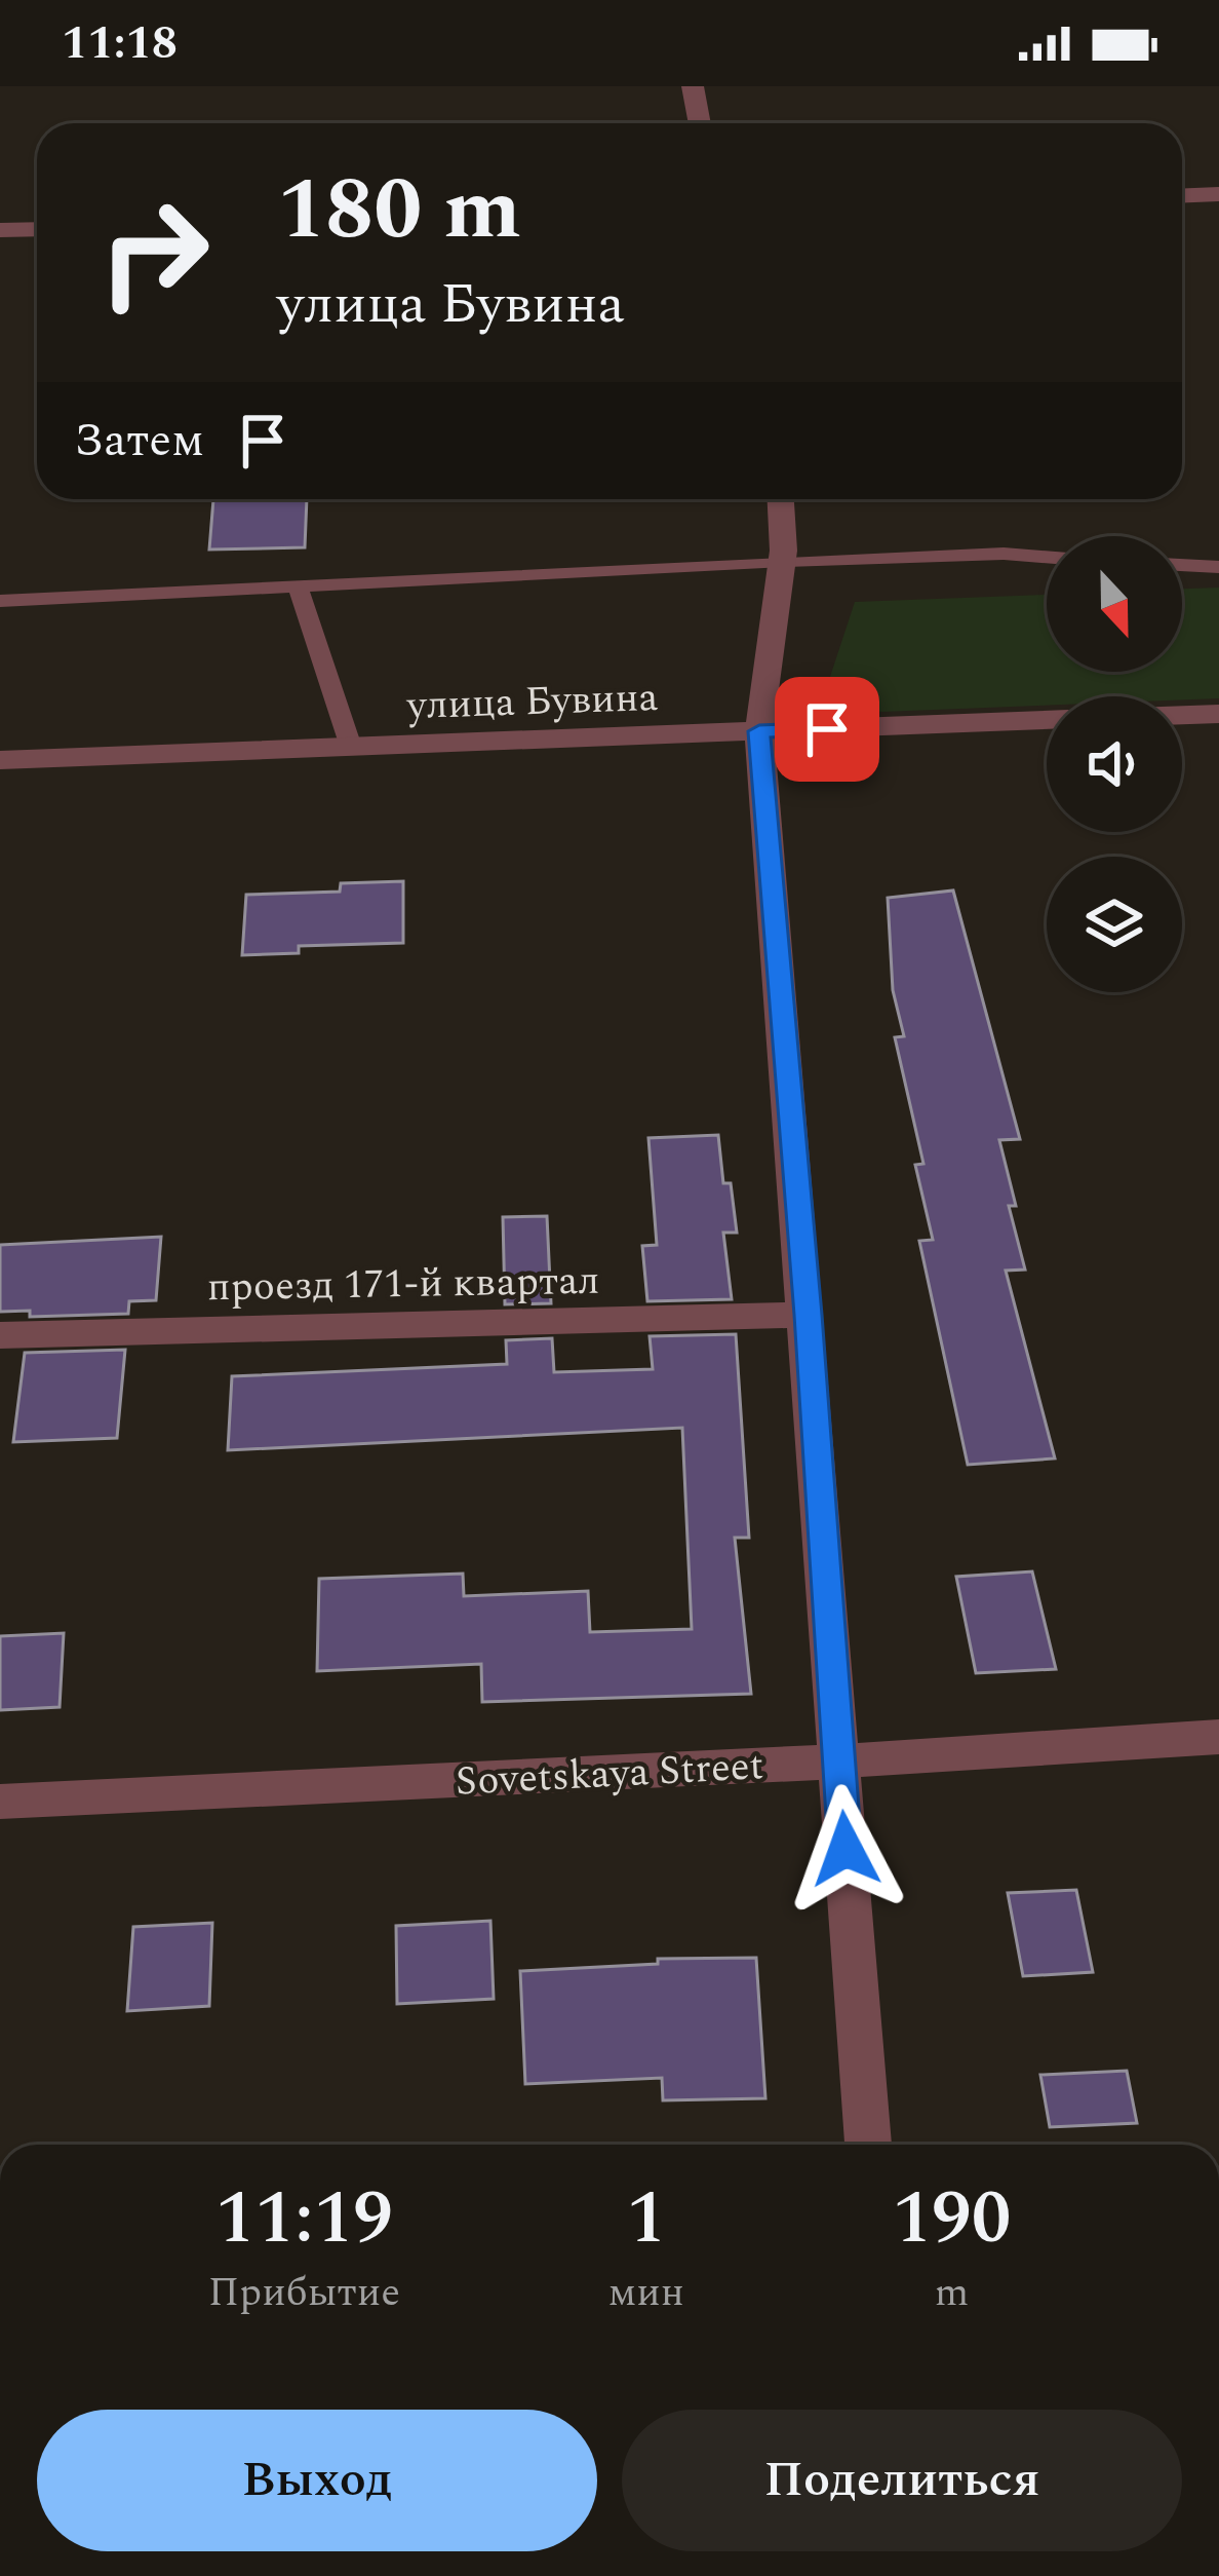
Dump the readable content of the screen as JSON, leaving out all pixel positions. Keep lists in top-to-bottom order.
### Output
{
  "streets": {
    "street": ["улица Бувина", "проезд 171-й квартал", "Sovetskaya Street"]
  },
  "north": "bottom",
  "page": {
    "status": "11:18",
    "turn": ["180 m", "улица Бувина"],
    "then": "Затем",
    "eta": [
      "11:19",
      "Прибытие",
      "1",
      "мин",
      "190",
      "m"
    ],
    "buttons": ["Выход", "Поделиться"]
  }
}
